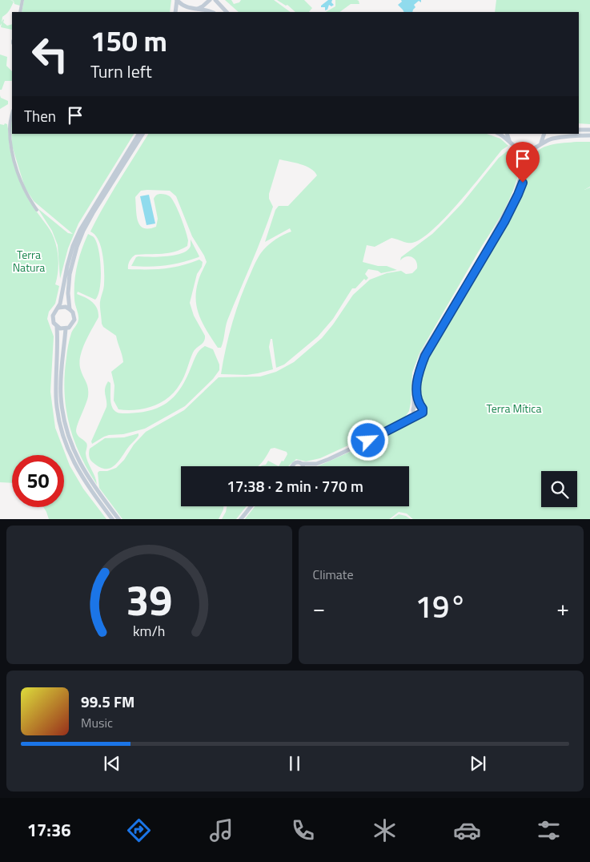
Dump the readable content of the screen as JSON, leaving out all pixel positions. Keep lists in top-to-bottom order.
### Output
{
  "parks": ["Terra Natura", "Terra Mítica"],
  "page": {
    "turn": ["150 m", "Turn left"],
    "then": "Then",
    "limit": "50",
    "trip": "17:38 · 2 min · 770 m",
    "tile": "Climate",
    "heat": ["−", "19°", "+"],
    "song": ["99.5 FM", "Music"],
    "tabs": "17:36",
    "gauge": ["39", "km/h"]
  }
}
